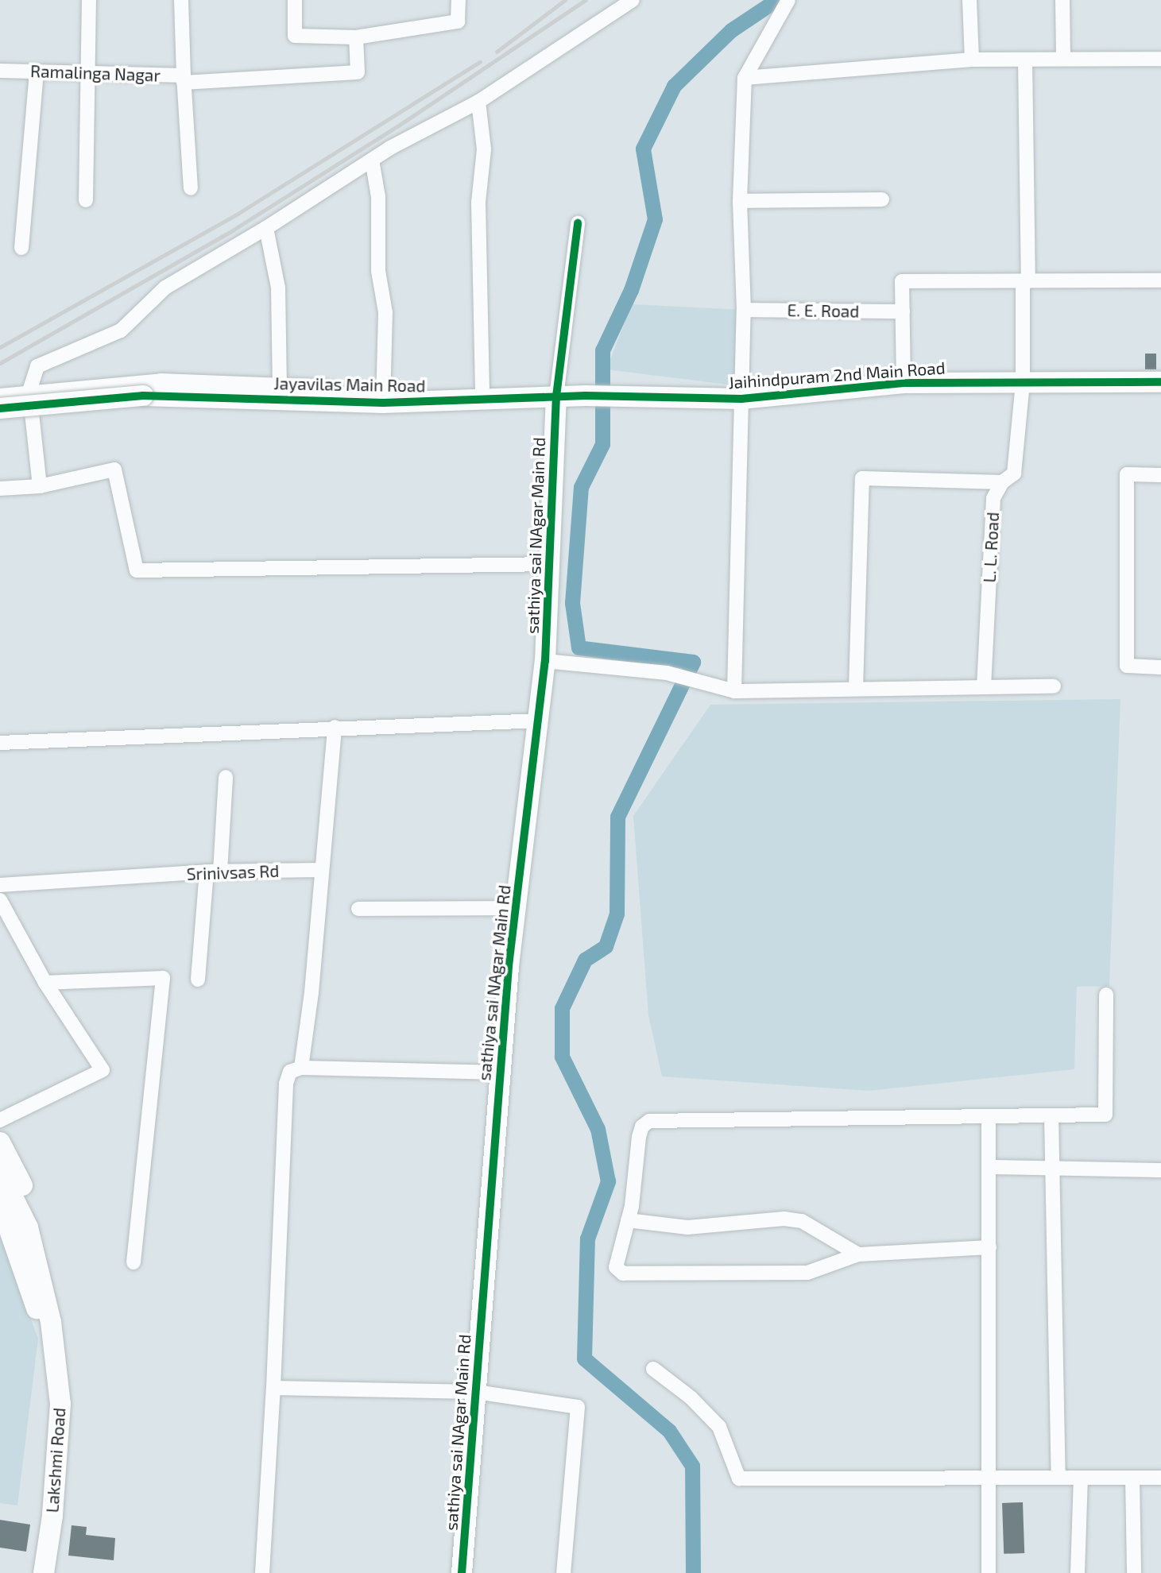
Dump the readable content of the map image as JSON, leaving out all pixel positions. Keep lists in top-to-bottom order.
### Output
{
  "streets": {
    "street": [
      "Ramalinga Nagar",
      "E. E. Road",
      "Jaihindpuram 2nd Main Road",
      "Jayavilas Main Road",
      "sathiya sai NAgar Main Rd",
      "L. L. Road",
      "Srinivsas Rd",
      "Lakshmi Road"
    ]
  },
  "crossings": [
    ["Jaihindpuram 2nd Main Road", "Jayavilas Main Road"],
    ["Jaihindpuram 2nd Main Road", "L. L. Road"],
    ["Jayavilas Main Road", "sathiya sai NAgar Main Rd"]
  ]
}
